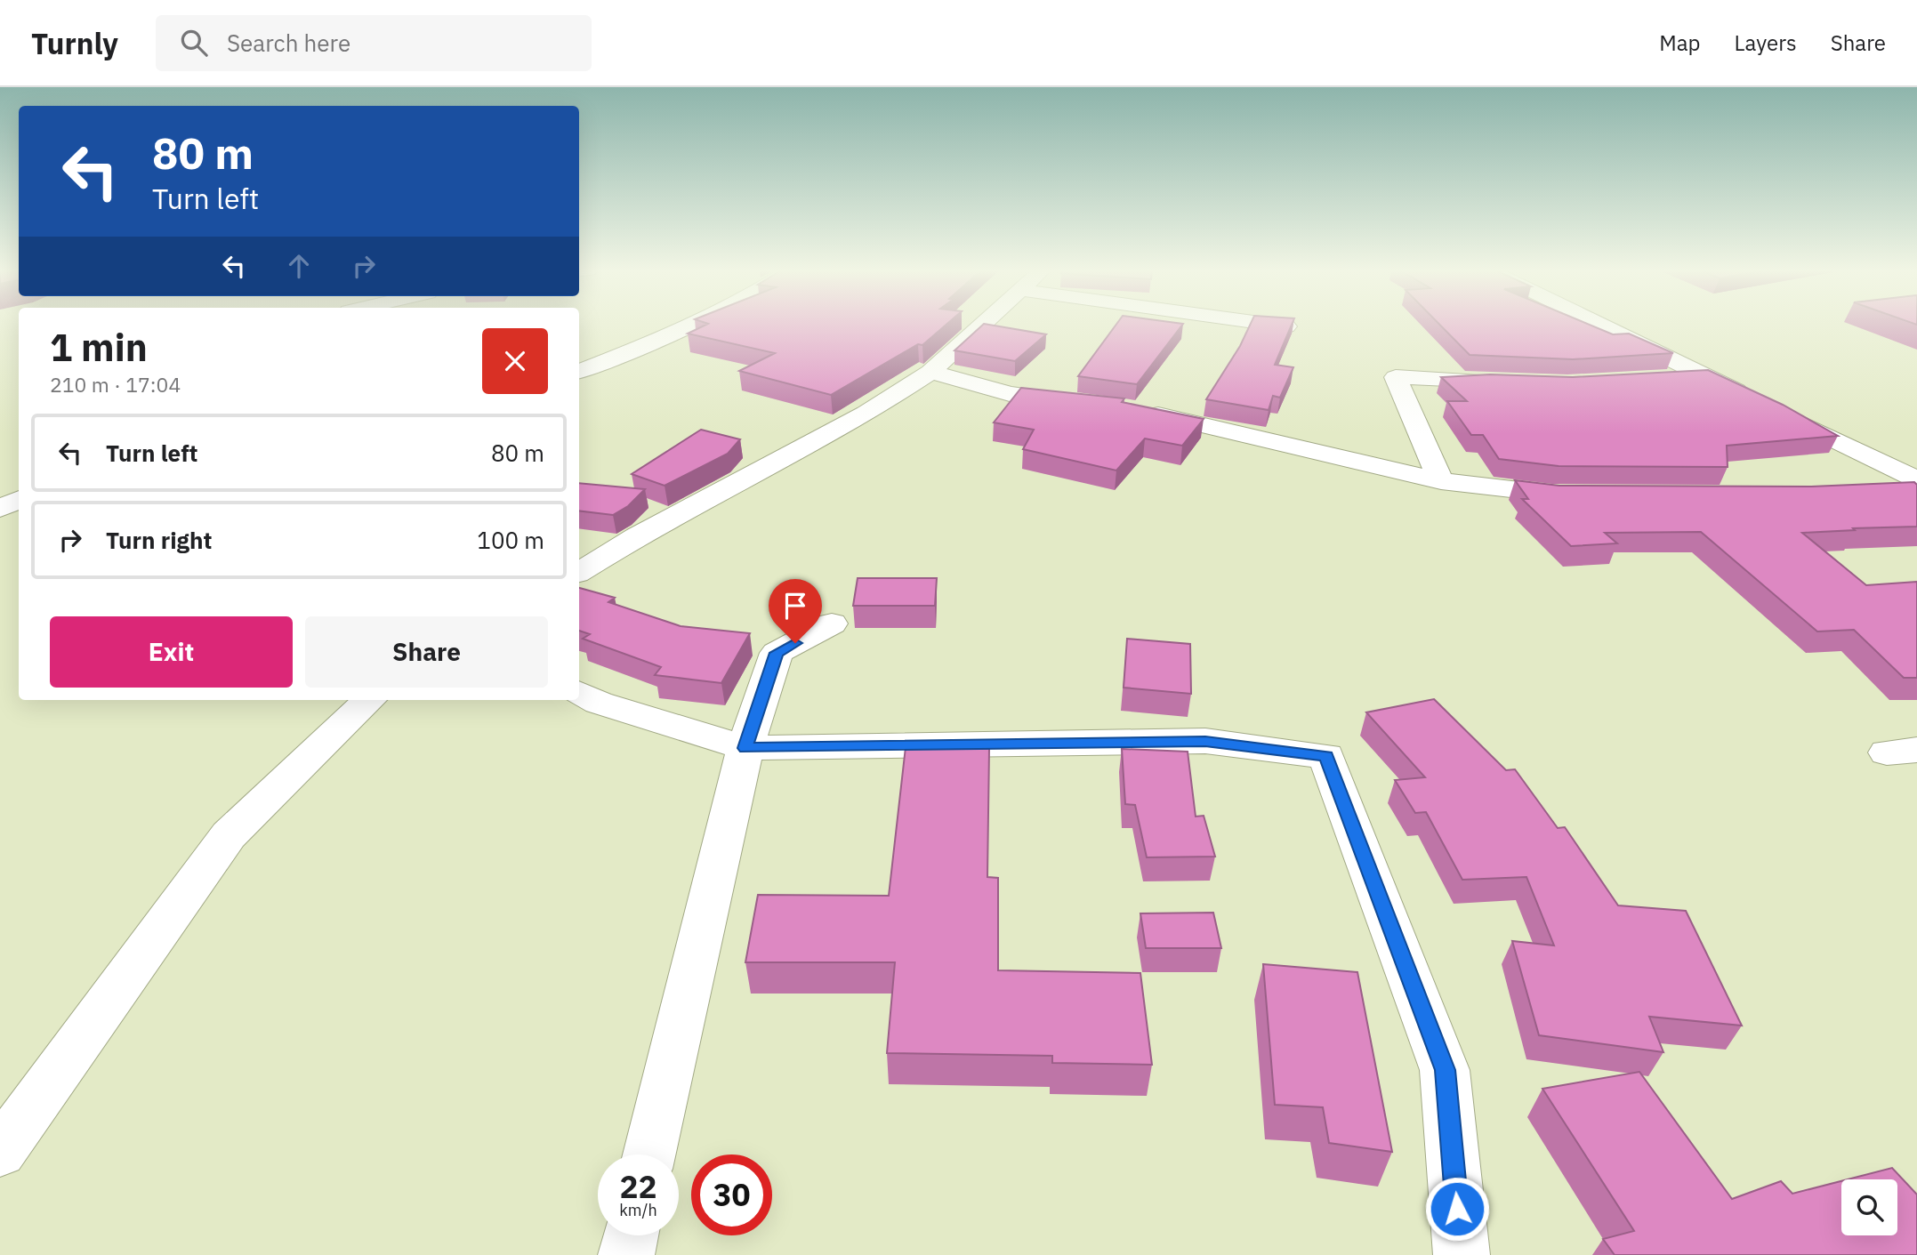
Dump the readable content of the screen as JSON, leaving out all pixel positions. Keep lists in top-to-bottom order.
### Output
{
  "page": {
    "header": "Turnly",
    "search": "Search here",
    "nav": ["Map", "Layers", "Share"],
    "turn": ["80 m", "Turn left"],
    "heading": ["1 min", "210 m · 17:04"],
    "list": [
      {
        "name": "Turn left",
        "value": "80 m"
      },
      {
        "name": "Turn right",
        "value": "100 m"
      }
    ],
    "buttons": ["Exit", "Share"],
    "speed": "22 km/h",
    "limit": "30"
  }
}
